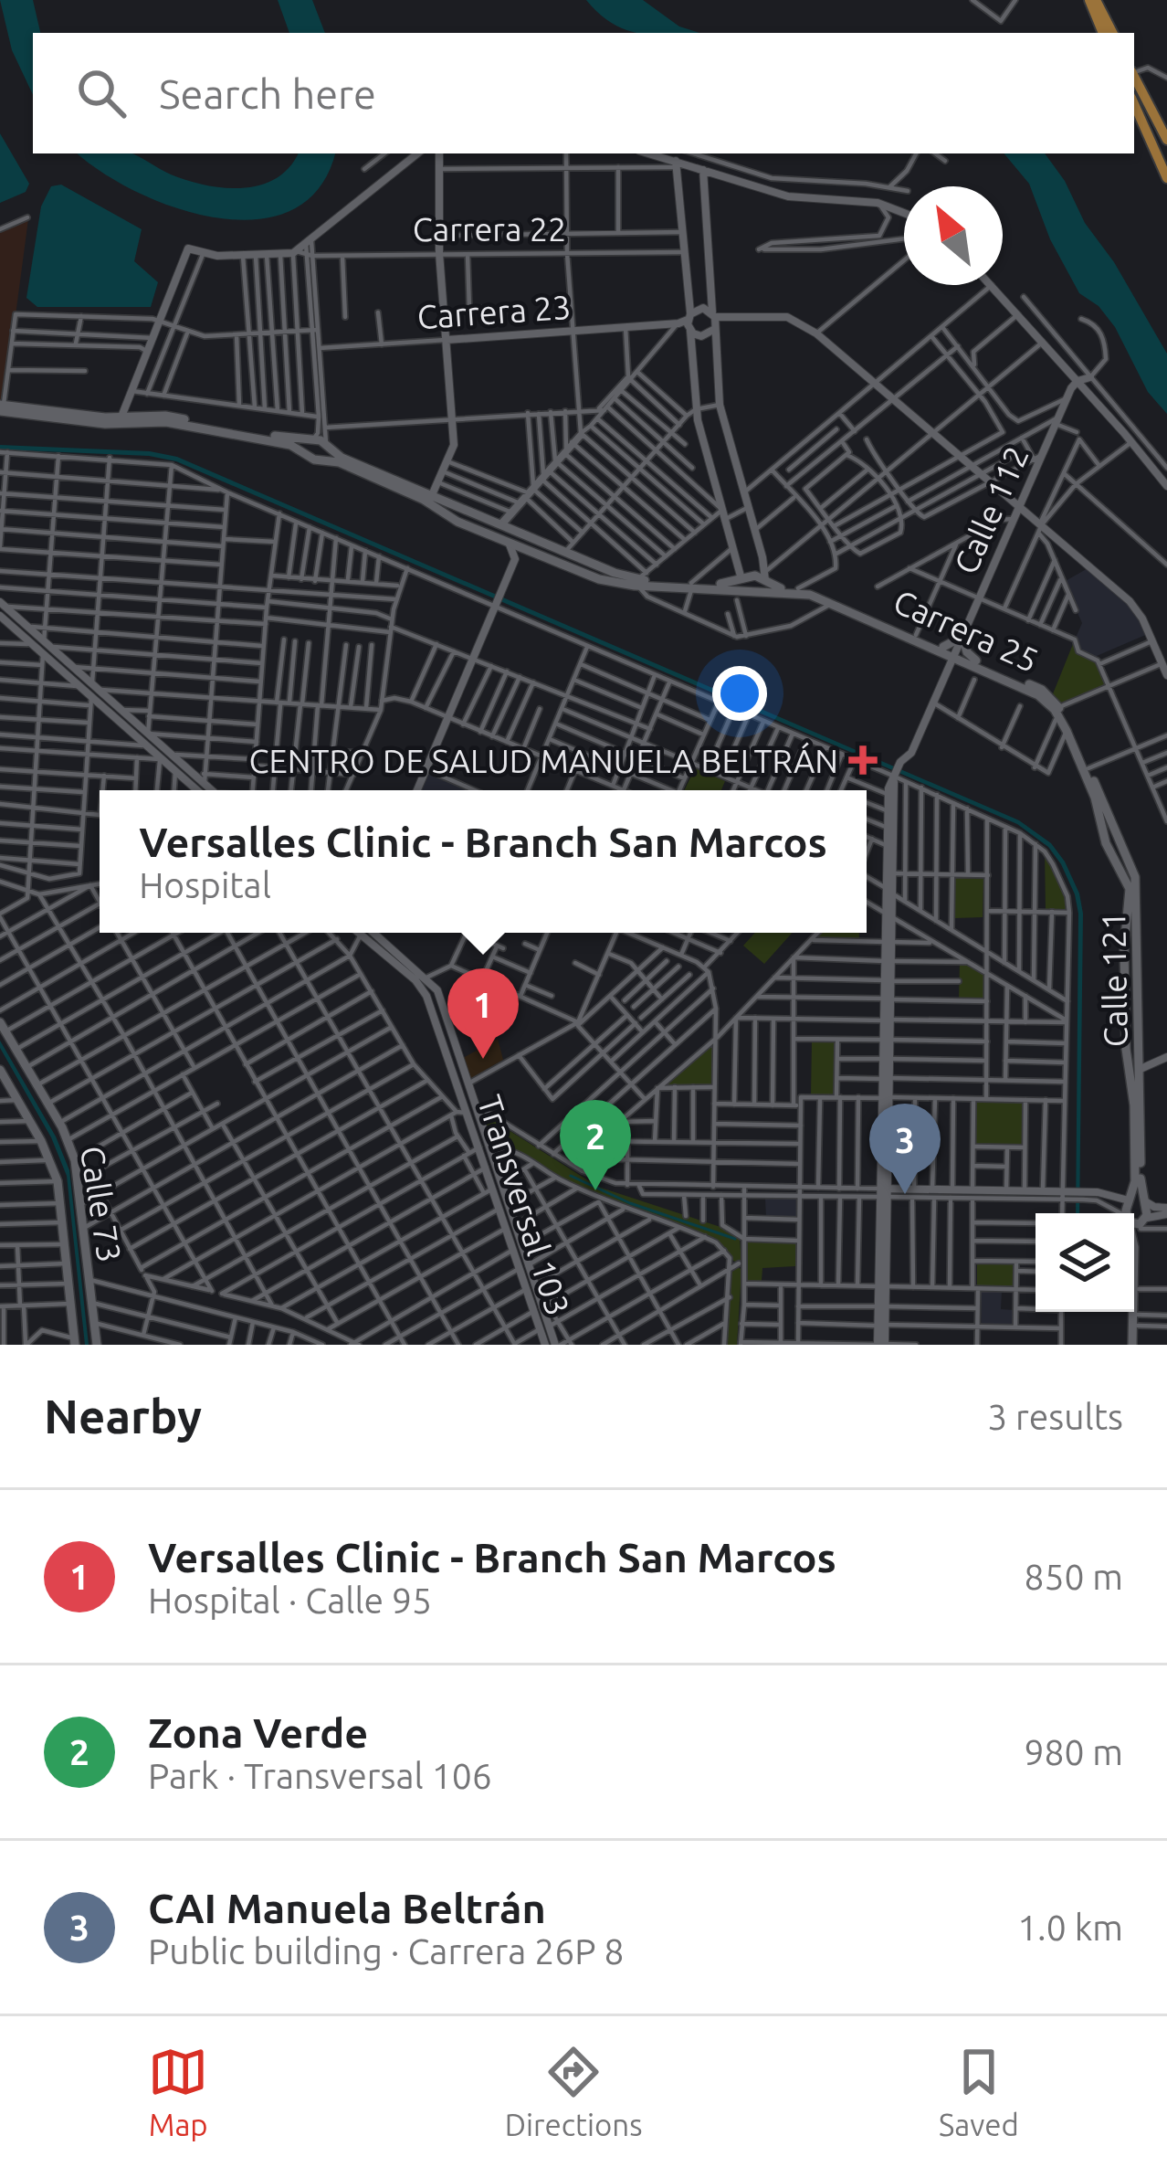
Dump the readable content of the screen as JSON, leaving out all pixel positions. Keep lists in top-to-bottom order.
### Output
{
  "streets": {
    "main road": ["Carrera 25", "Calle 121", "Calle 73"],
    "street": [
      "Carrera 22",
      "Carrera 23",
      "Calle 112",
      "Transversal 103"
    ]
  },
  "crossings": [
    ["Calle 112", "Carrera 25"],
    ["Carrera 25", "Calle 121"]
  ],
  "places": {
    "health": ["CENTRO DE SALUD MANUELA BELTRÁN"]
  },
  "north": "top left",
  "page": {
    "search": "Search here",
    "popup": ["Versalles Clinic - Branch San Marcos", "Hospital"],
    "pins": ["1", "2", "3"],
    "heading": ["Nearby", "3 results"],
    "list": [
      {
        "mark": "1",
        "name": "Versalles Clinic - Branch San Marcos",
        "note": "Hospital · Calle 95",
        "value": "850 m"
      },
      {
        "mark": "2",
        "name": "Zona Verde",
        "note": "Park · Transversal 106",
        "value": "980 m"
      },
      {
        "mark": "3",
        "name": "CAI Manuela Beltrán",
        "note": "Public building · Carrera 26P 8",
        "value": "1.0 km"
      }
    ],
    "nav": ["Map", "Directions", "Saved"]
  }
}
